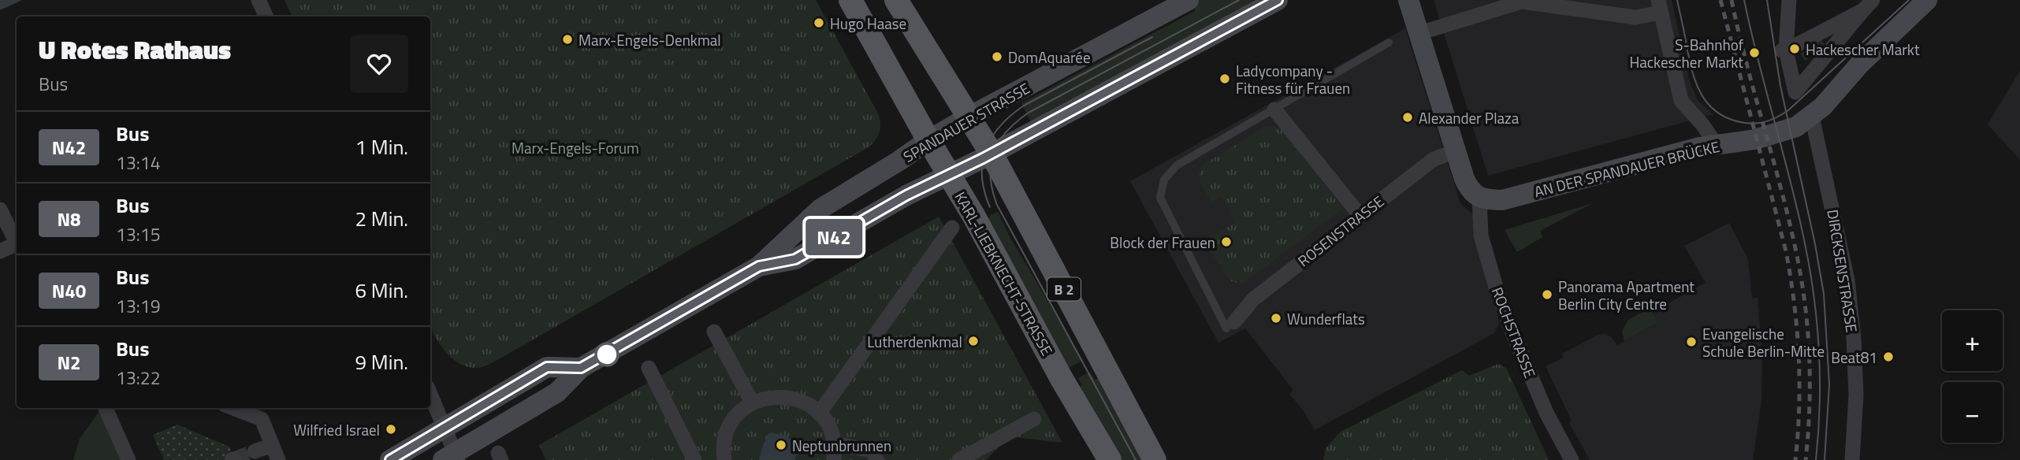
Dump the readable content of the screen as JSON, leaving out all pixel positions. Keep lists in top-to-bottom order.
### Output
{
  "streets": {
    "main road": ["KARL-LIEBKNECHT-STRASSE", "B 2"],
    "street": [
      "SPANDAUER STRASSE",
      "AN DER SPANDAUER BRÜCKE",
      "ROSENSTRASSE",
      "DIRCKSENSTRASSE",
      "ROCHSTRASSE"
    ]
  },
  "crossings": [
    ["SPANDAUER STRASSE", "KARL-LIEBKNECHT-STRASSE"],
    ["SPANDAUER STRASSE", "B 2"],
    ["AN DER SPANDAUER BRÜCKE", "DIRCKSENSTRASSE"],
    ["AN DER SPANDAUER BRÜCKE", "ROCHSTRASSE"]
  ],
  "parks": ["Marx-Engels-Forum"],
  "places": [
    "Hugo Haase",
    "Marx-Engels-Denkmal",
    "Hackescher Markt",
    "S-Bahnhof Hackescher Markt",
    "DomAquarée",
    "Ladycompany - Fitness für Frauen",
    "Alexander Plaza",
    "Block der Frauen",
    "Panorama Apartment Berlin City Centre",
    "Wunderflats",
    "Lutherdenkmal",
    "Evangelische Schule Berlin-Mitte",
    "Beat81",
    "Wilfried Israel",
    "Neptunbrunnen"
  ],
  "lines": ["bus line N42"],
  "page": {
    "on_map": "N42",
    "heading": ["U Rotes Rathaus", "Bus"],
    "list": [
      {
        "mark": "N42",
        "name": "Bus",
        "note": "13:14",
        "value": "1 Min."
      },
      {
        "mark": "N8",
        "name": "Bus",
        "note": "13:15",
        "value": "2 Min."
      },
      {
        "mark": "N40",
        "name": "Bus",
        "note": "13:19",
        "value": "6 Min."
      },
      {
        "mark": "N2",
        "name": "Bus",
        "note": "13:22",
        "value": "9 Min."
      }
    ],
    "map_buttons": ["+", "−"]
  }
}
